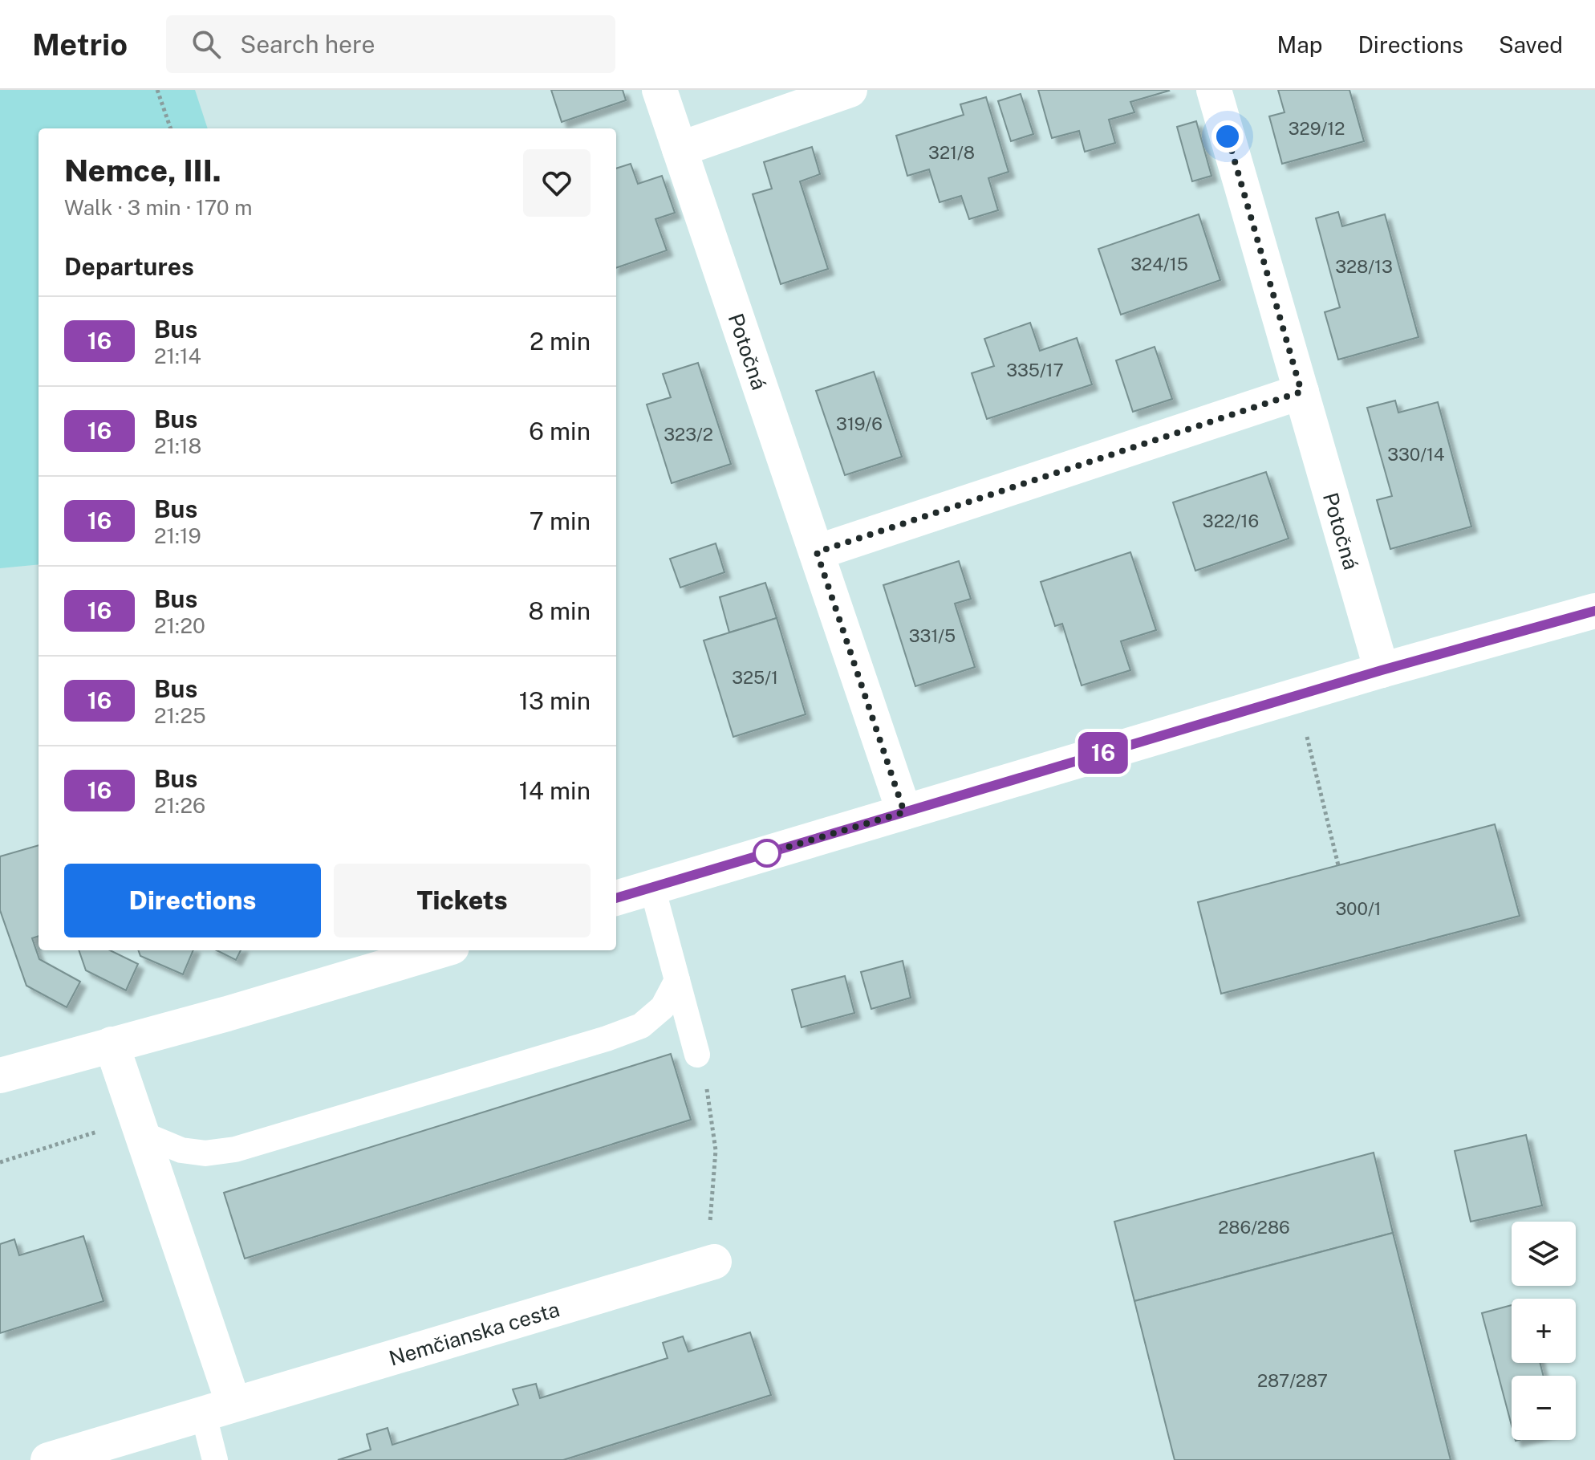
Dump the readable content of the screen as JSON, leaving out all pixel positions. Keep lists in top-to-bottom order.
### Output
{
  "streets": {
    "street": ["Potočná", "Nemčianska cesta"]
  },
  "lines": ["bus line 16"],
  "house_numbers": [
    "329/12",
    "321/8",
    "324/15",
    "328/13",
    "335/17",
    "319/6",
    "323/2",
    "330/14",
    "322/16",
    "331/5",
    "325/1",
    "300/1",
    "286/286",
    "287/287"
  ],
  "page": {
    "header": "Metrio",
    "search": "Search here",
    "nav": ["Map", "Directions", "Saved"],
    "on_map": "16",
    "heading": [
      ["Nemce, III.", "Walk · 3 min · 170 m"],
      "Departures"
    ],
    "list": [
      {
        "mark": "16",
        "name": "Bus",
        "note": "21:14",
        "value": "2 min"
      },
      {
        "mark": "16",
        "name": "Bus",
        "note": "21:18",
        "value": "6 min"
      },
      {
        "mark": "16",
        "name": "Bus",
        "note": "21:19",
        "value": "7 min"
      },
      {
        "mark": "16",
        "name": "Bus",
        "note": "21:20",
        "value": "8 min"
      },
      {
        "mark": "16",
        "name": "Bus",
        "note": "21:25",
        "value": "13 min"
      },
      {
        "mark": "16",
        "name": "Bus",
        "note": "21:26",
        "value": "14 min"
      }
    ],
    "buttons": ["Directions", "Tickets"],
    "map_buttons": ["+", "−"]
  }
}
